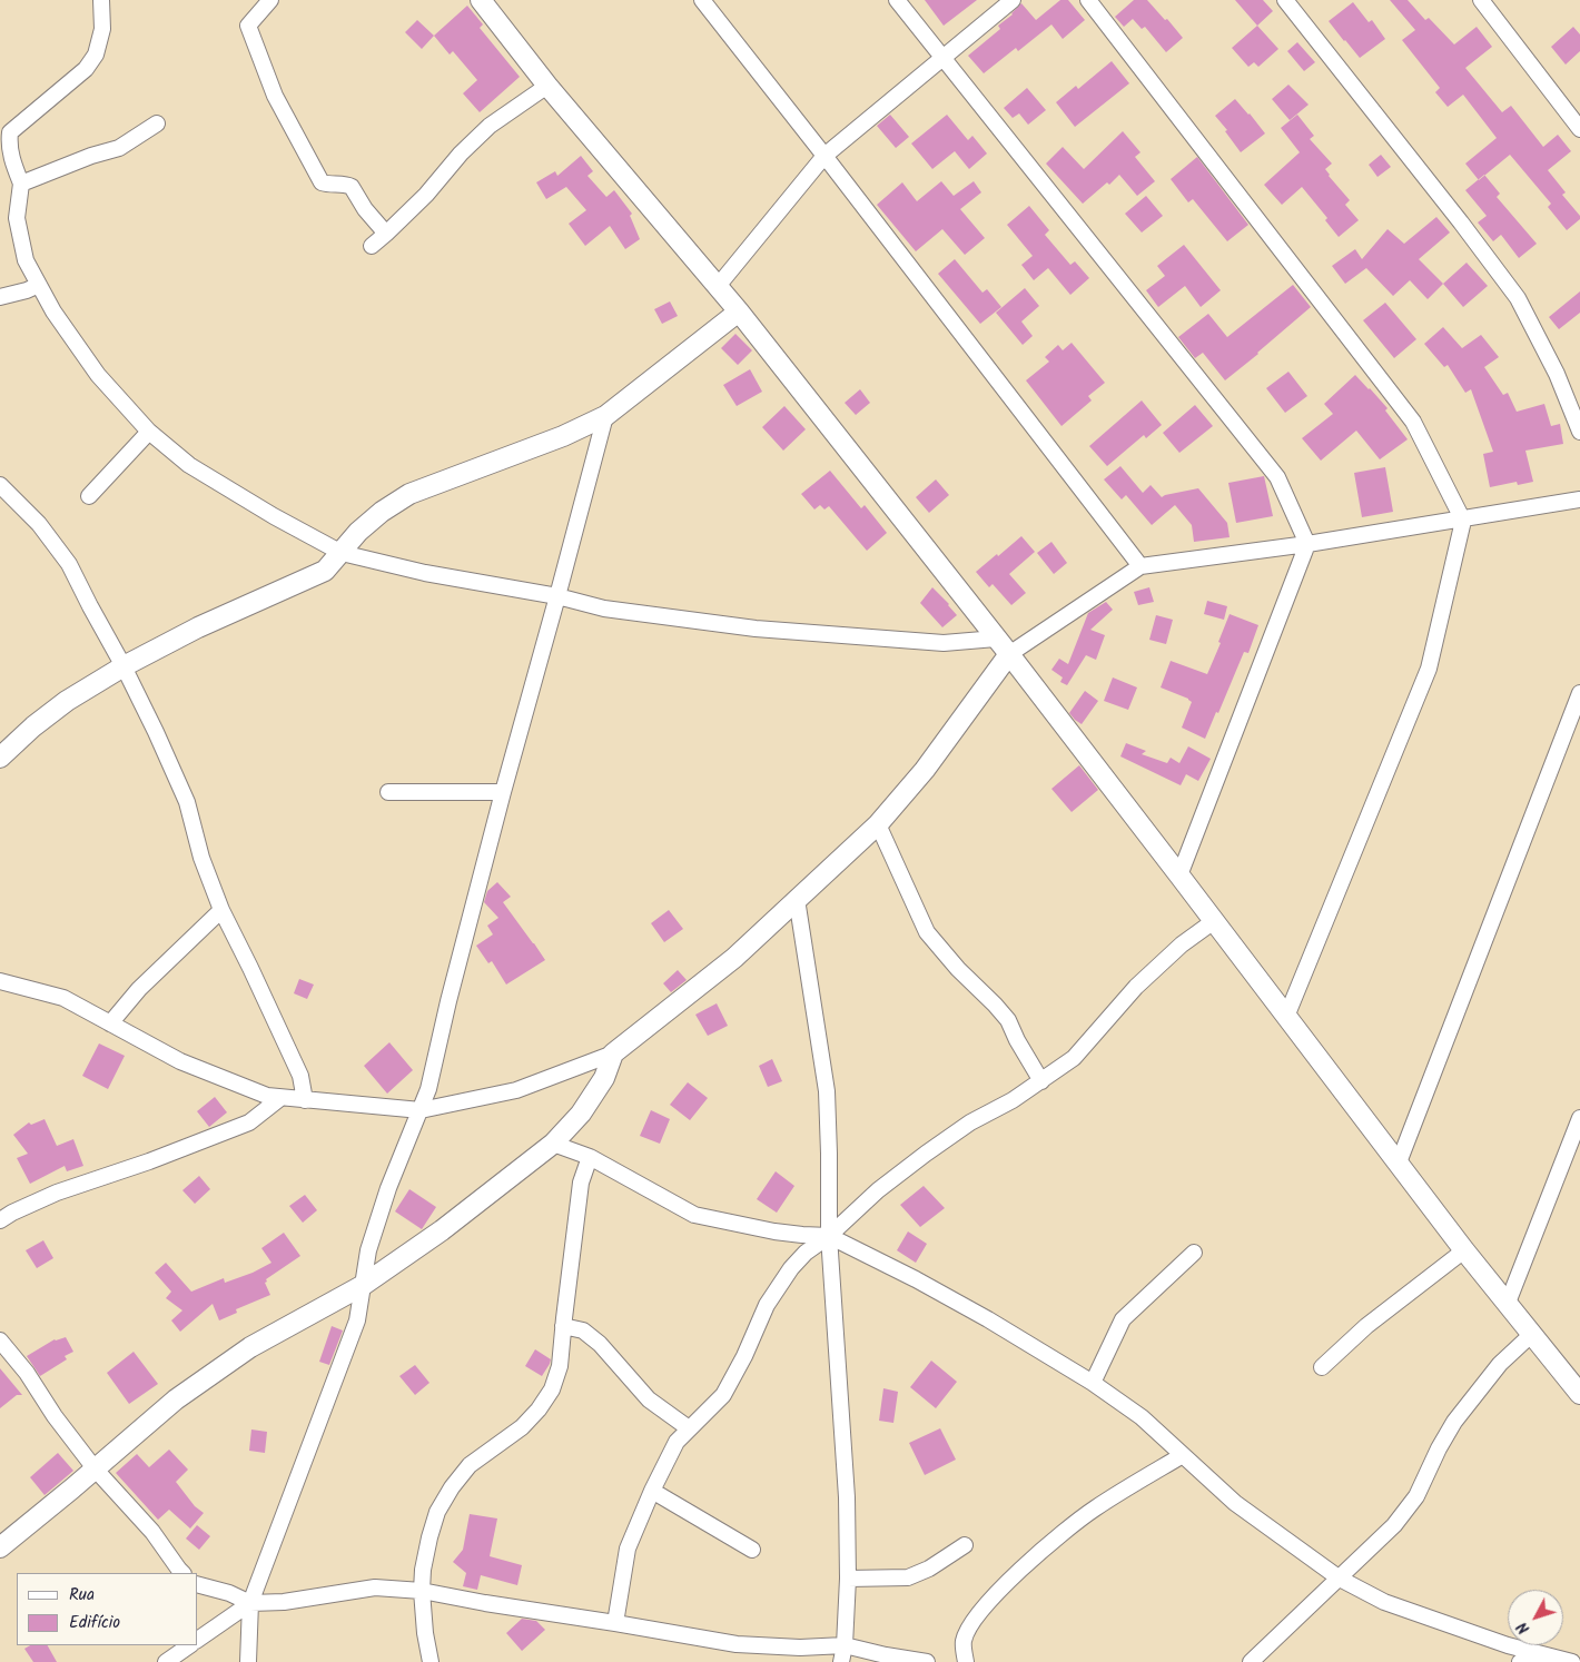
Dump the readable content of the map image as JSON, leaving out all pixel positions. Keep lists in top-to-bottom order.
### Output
{
  "legend": ["Rua", "Edifício"],
  "north": "bottom left"
}
